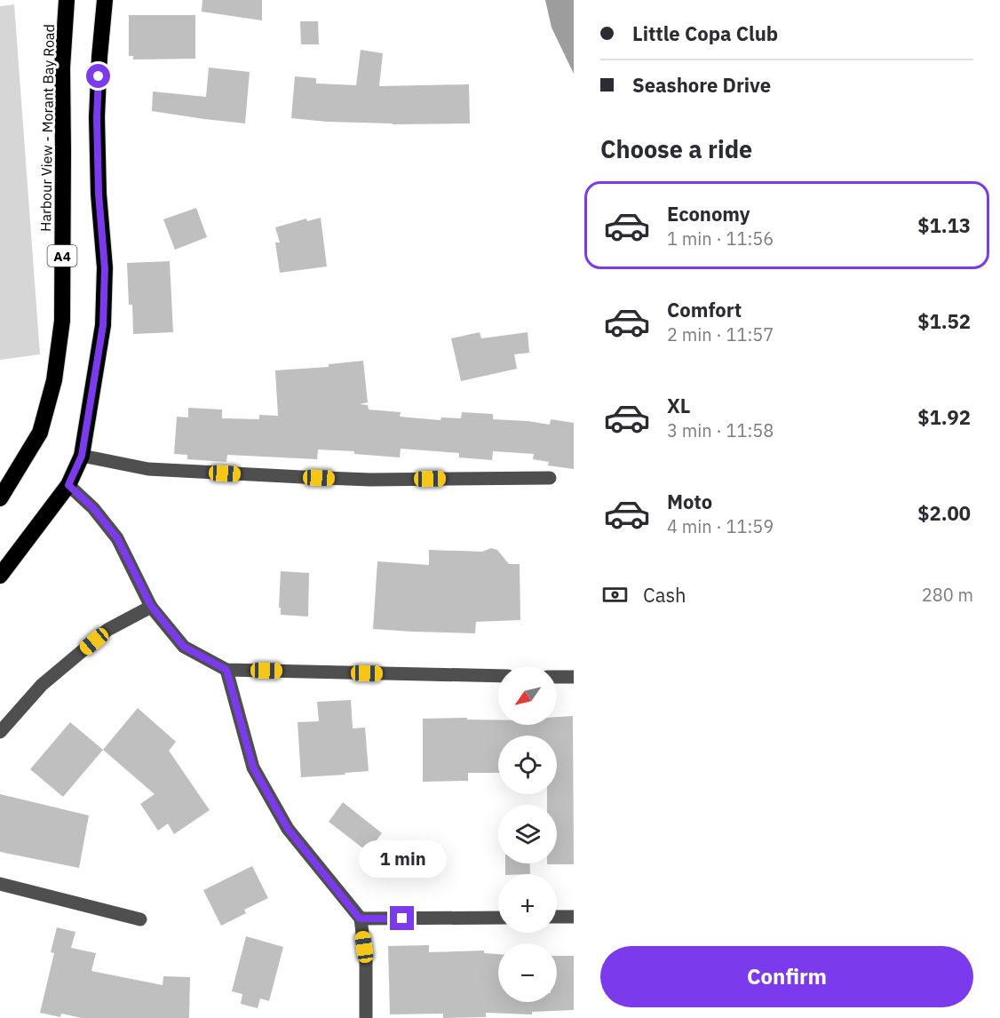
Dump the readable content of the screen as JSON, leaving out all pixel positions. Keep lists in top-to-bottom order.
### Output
{
  "streets": {
    "highway": ["Harbour View - Morant Bay Road", "A4"]
  },
  "north": "bottom left",
  "page": {
    "banner": ["Little Copa Club", "Seashore Drive"],
    "heading": "Choose a ride",
    "list": [
      {
        "name": "Economy",
        "note": "1 min · 11:56",
        "value": "$1.13"
      },
      {
        "name": "Comfort",
        "note": "2 min · 11:57",
        "value": "$1.52"
      },
      {
        "name": "XL",
        "note": "3 min · 11:58",
        "value": "$1.92"
      },
      {
        "name": "Moto",
        "note": "4 min · 11:59",
        "value": "$2.00"
      }
    ],
    "pay": ["Cash", "280 m"],
    "map_buttons": ["+", "−"],
    "bubble": "1 min",
    "buttons": "Confirm"
  }
}
